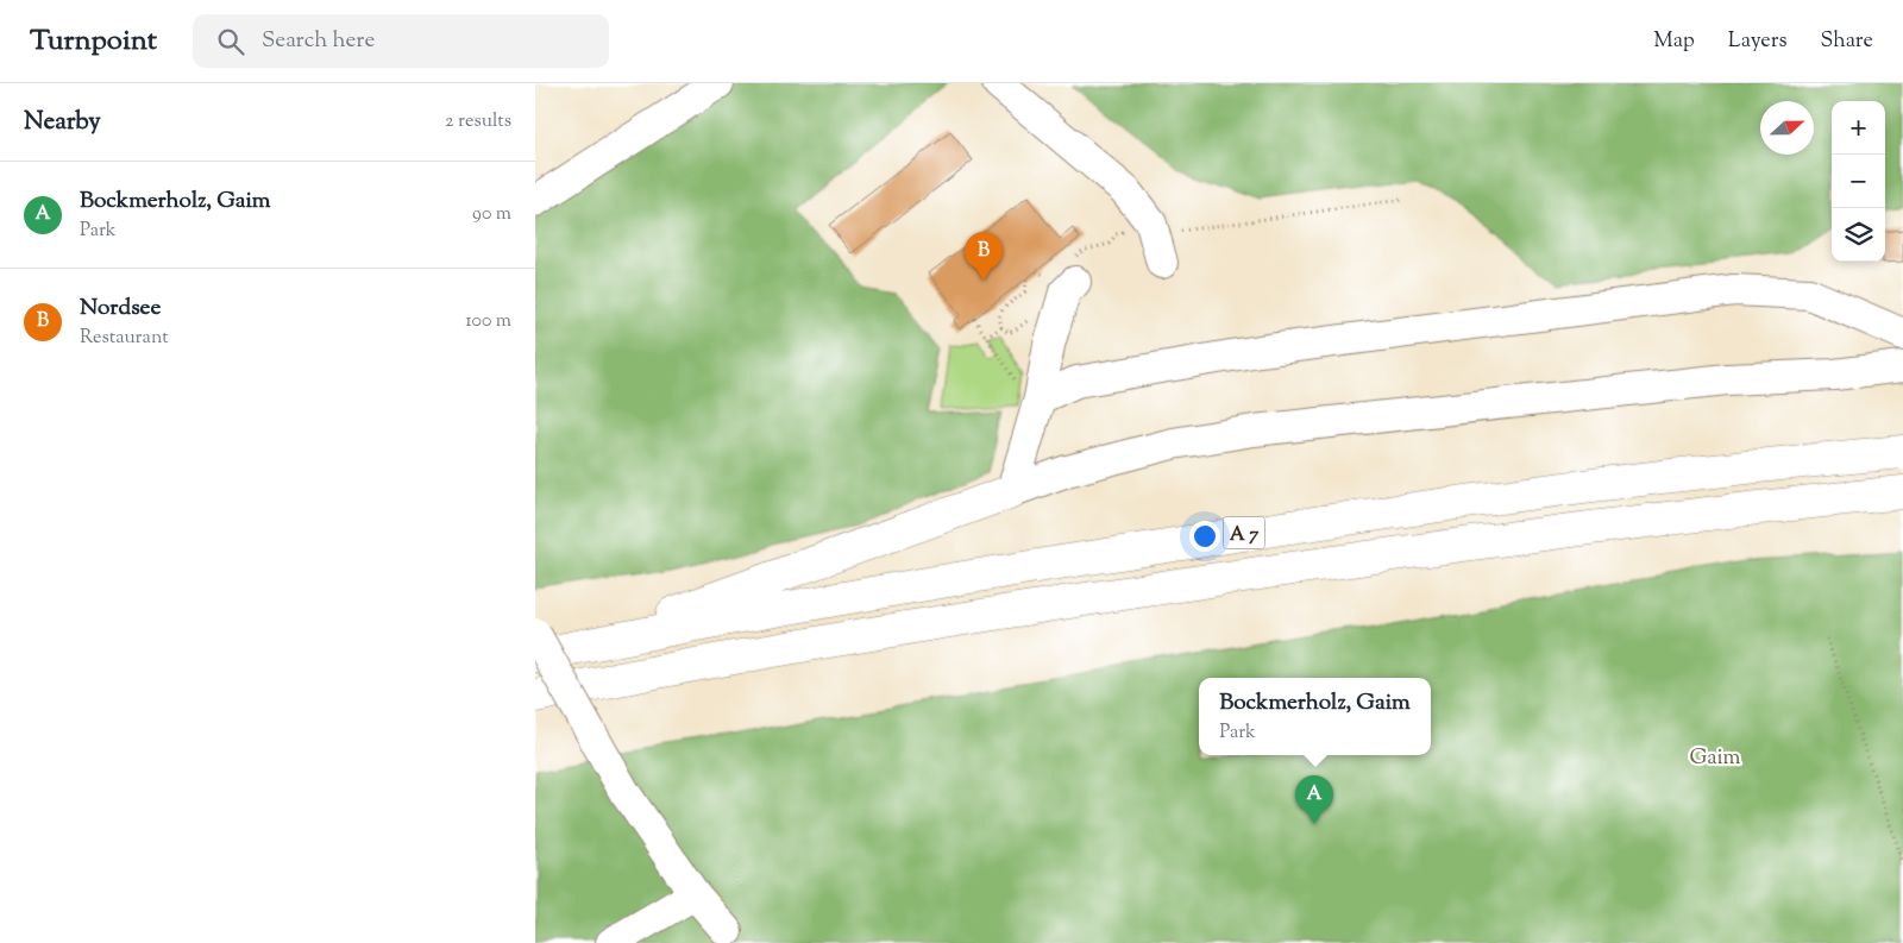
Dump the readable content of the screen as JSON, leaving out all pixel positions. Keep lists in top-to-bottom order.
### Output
{
  "streets": {
    "highway": ["A 7"]
  },
  "parks": ["Gaim"],
  "north": "right",
  "page": {
    "header": "Turnpoint",
    "search": "Search here",
    "nav": ["Map", "Layers", "Share"],
    "heading": ["Nearby", "2 results"],
    "map_buttons": ["+", "−"],
    "list": [
      {
        "mark": "A",
        "name": "Bockmerholz, Gaim",
        "note": "Park",
        "value": "90 m"
      },
      {
        "mark": "B",
        "name": "Nordsee",
        "note": "Restaurant",
        "value": "100 m"
      }
    ],
    "pins": ["B", "A"],
    "popup": ["Bockmerholz, Gaim", "Park"]
  }
}
